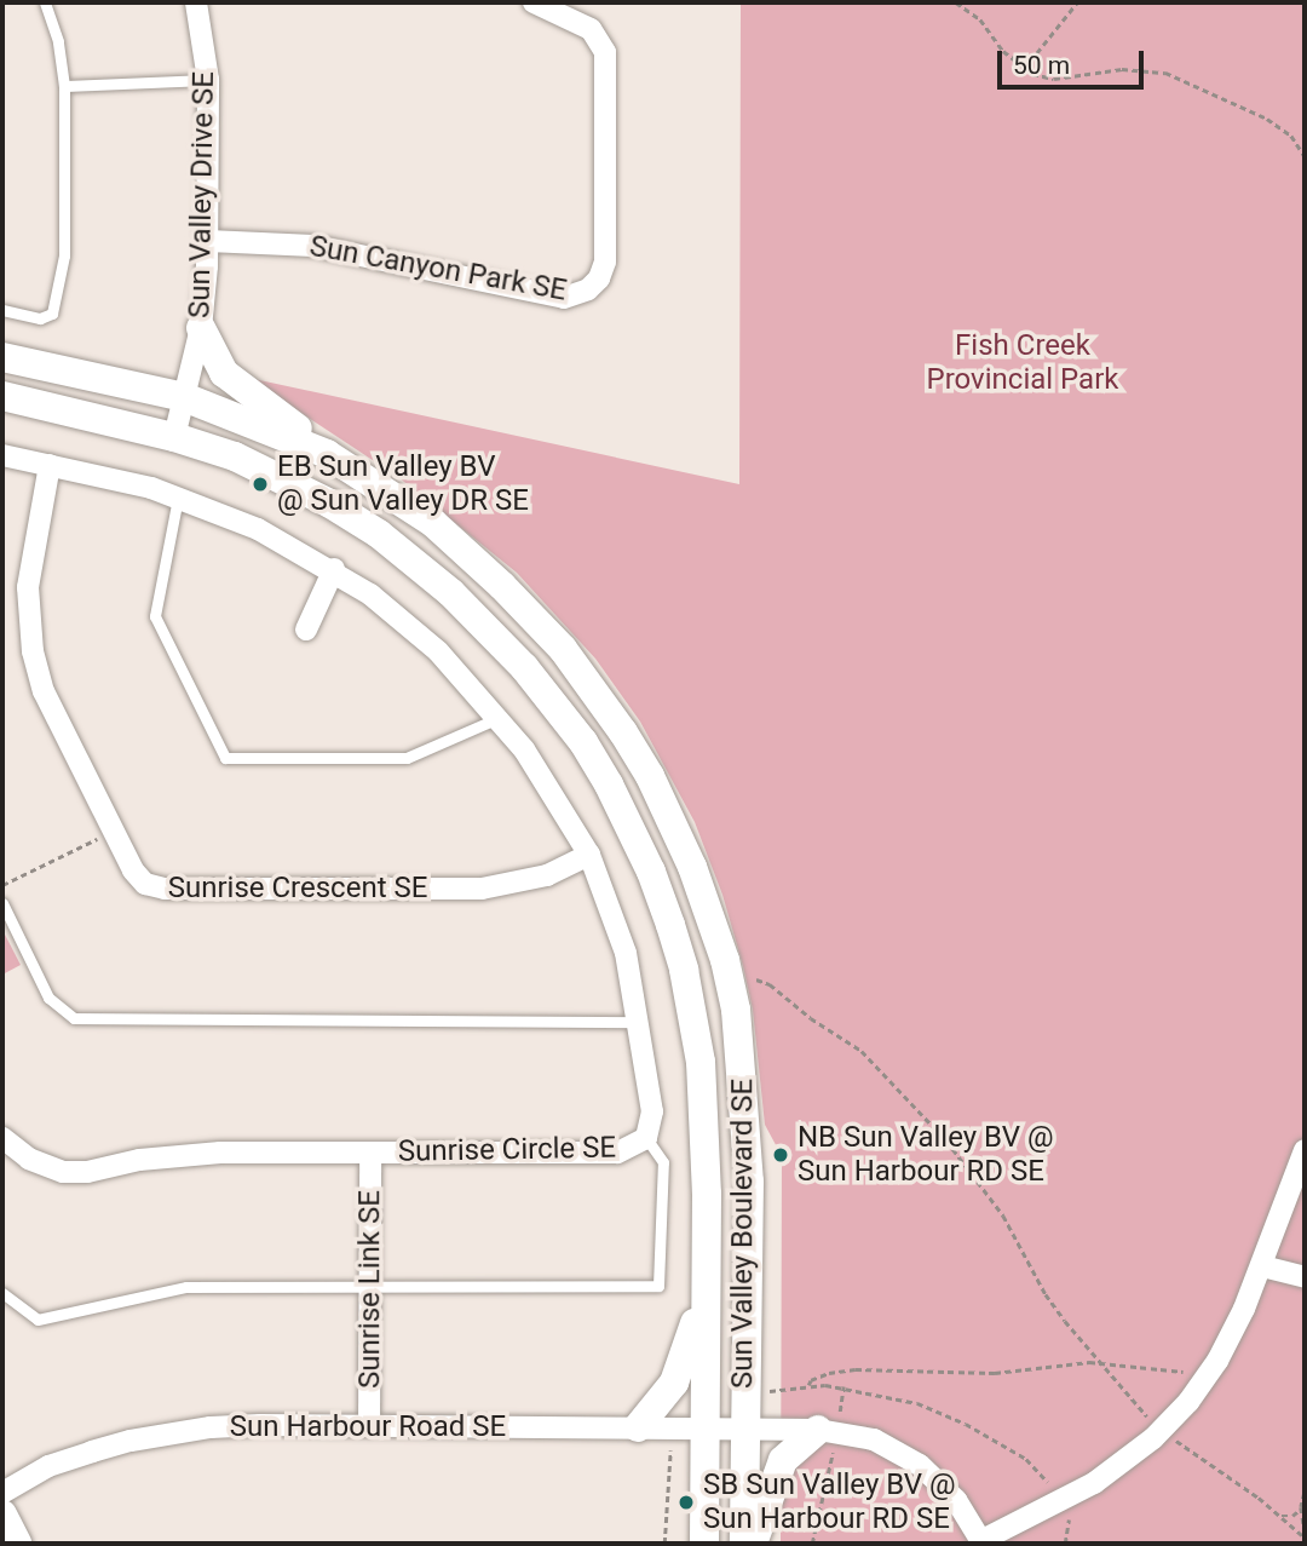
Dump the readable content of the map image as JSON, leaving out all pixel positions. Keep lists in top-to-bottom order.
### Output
{
  "streets": {
    "main road": ["Sun Valley Boulevard SE"],
    "street": [
      "Sun Valley Drive SE",
      "Sun Canyon Park SE",
      "Sunrise Crescent SE",
      "Sunrise Circle SE",
      "Sunrise Link SE",
      "Sun Harbour Road SE"
    ]
  },
  "crossings": [
    ["Sun Valley Drive SE", "Sun Canyon Park SE"],
    ["Sun Valley Drive SE", "Sun Valley Boulevard SE"],
    ["Sunrise Crescent SE", "Sunrise Circle SE"],
    ["Sunrise Circle SE", "Sunrise Link SE"],
    ["Sun Valley Boulevard SE", "Sun Harbour Road SE"],
    ["Sunrise Link SE", "Sun Harbour Road SE"]
  ],
  "parks": ["Fish Creek Provincial Park"],
  "places": ["EB Sun Valley BV @ Sun Valley DR SE", "NB Sun Valley BV @ Sun Harbour RD SE", "SB Sun Valley BV @ Sun Harbour RD SE"],
  "scale_bar": "50 m"
}
